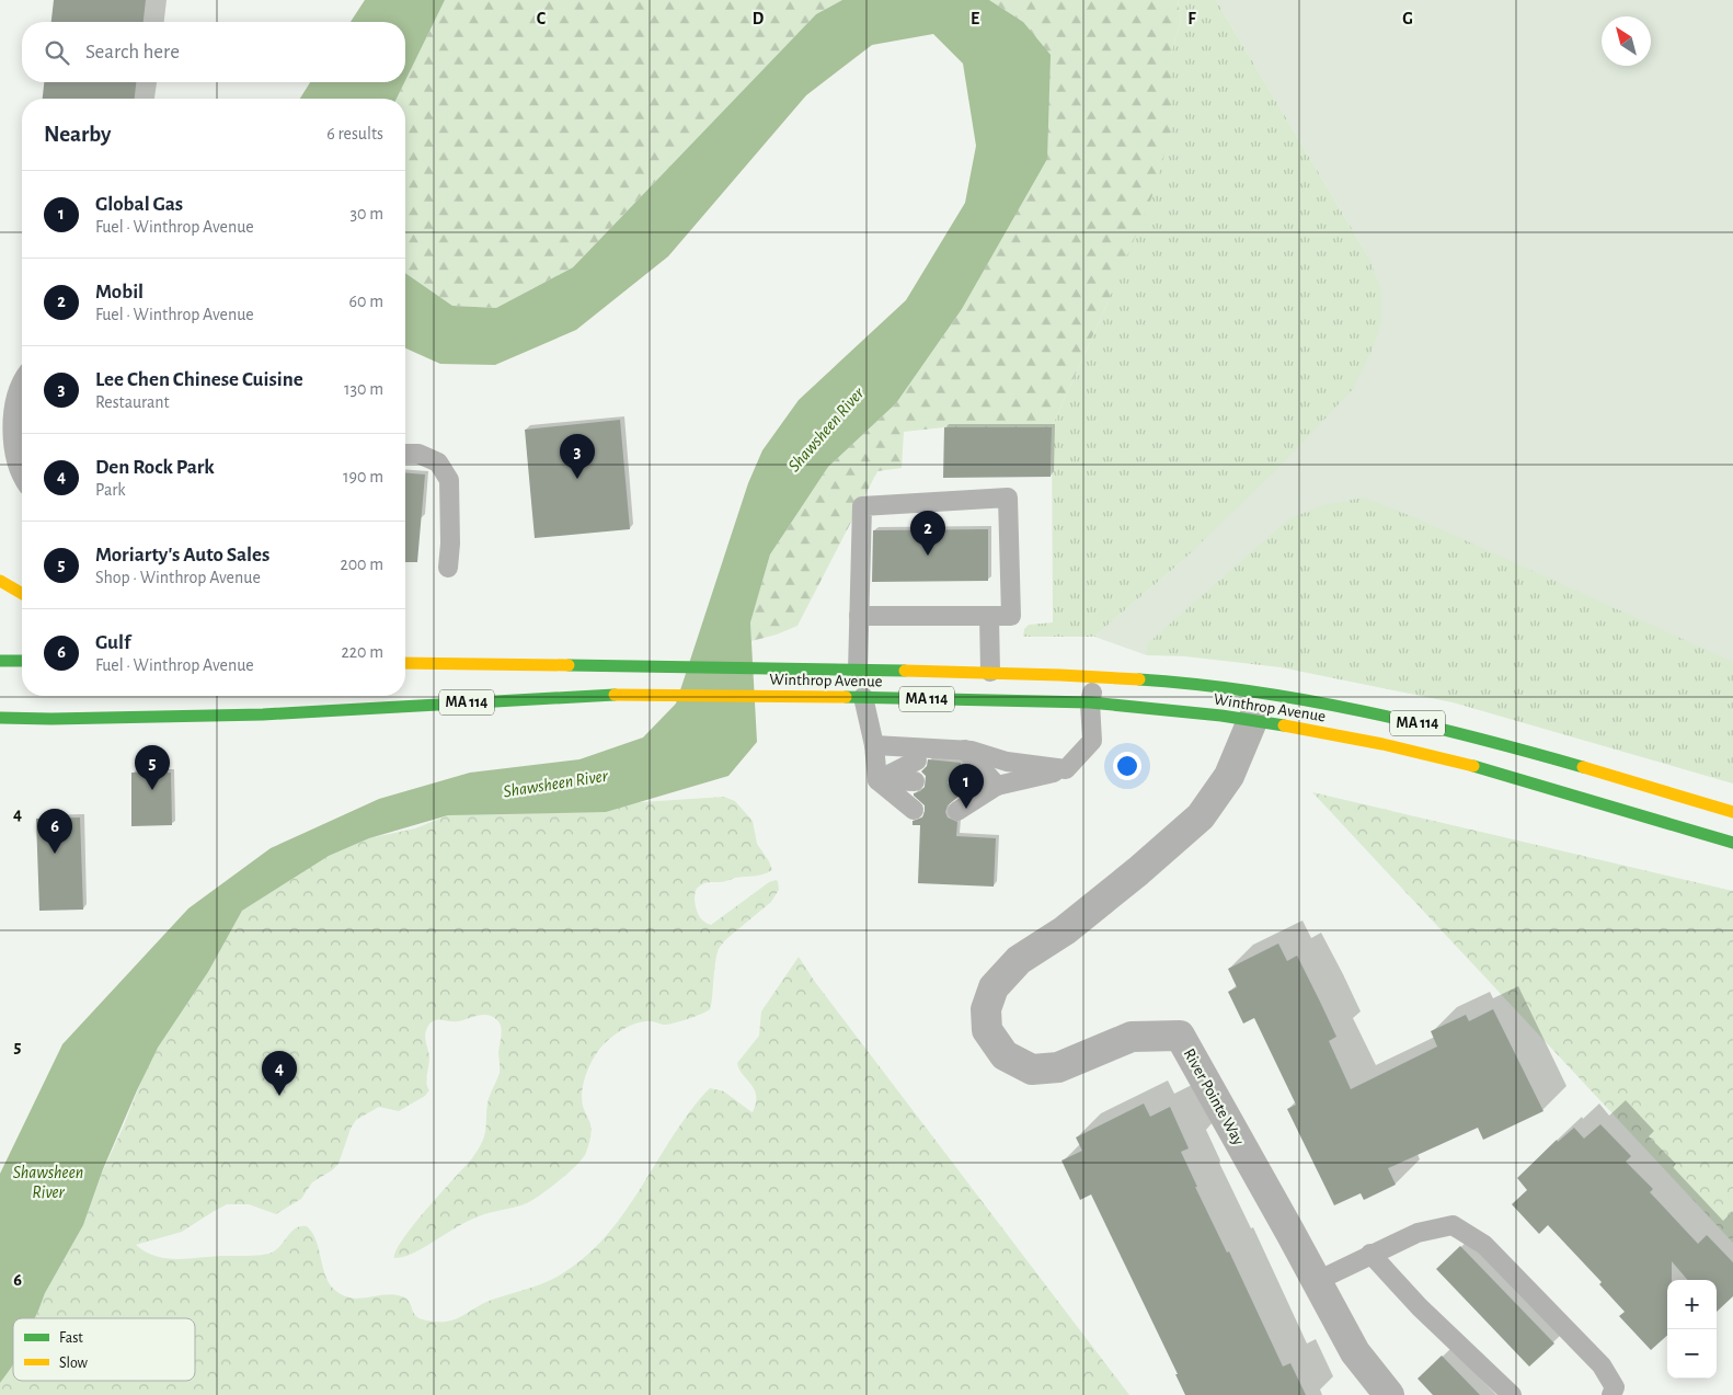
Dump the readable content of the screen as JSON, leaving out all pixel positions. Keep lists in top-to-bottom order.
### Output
{
  "streets": {
    "highway": ["Winthrop Avenue", "MA 114"],
    "street": ["River Pointe Way"]
  },
  "crossings": [
    ["Winthrop Avenue", "River Pointe Way"]
  ],
  "water": ["Shawsheen River"],
  "legend": ["Fast", "Slow"],
  "north": "top left",
  "page": {
    "search": "Search here",
    "heading": ["Nearby", "6 results"],
    "list": [
      {
        "mark": "1",
        "name": "Global Gas",
        "note": "Fuel · Winthrop Avenue",
        "value": "30 m"
      },
      {
        "mark": "2",
        "name": "Mobil",
        "note": "Fuel · Winthrop Avenue",
        "value": "60 m"
      },
      {
        "mark": "3",
        "name": "Lee Chen Chinese Cuisine",
        "note": "Restaurant",
        "value": "130 m"
      },
      {
        "mark": "4",
        "name": "Den Rock Park",
        "note": "Park",
        "value": "190 m"
      },
      {
        "mark": "5",
        "name": "Moriarty's Auto Sales",
        "note": "Shop · Winthrop Avenue",
        "value": "200 m"
      },
      {
        "mark": "6",
        "name": "Gulf",
        "note": "Fuel · Winthrop Avenue",
        "value": "220 m"
      }
    ],
    "pins": [
      "3",
      "2",
      "5",
      "1",
      "6",
      "4"
    ],
    "map_buttons": ["+", "−"]
  },
  "grid": {
    "columns": [
      "C",
      "D",
      "E",
      "F",
      "G"
    ],
    "rows": ["4", "5", "6"]
  }
}
